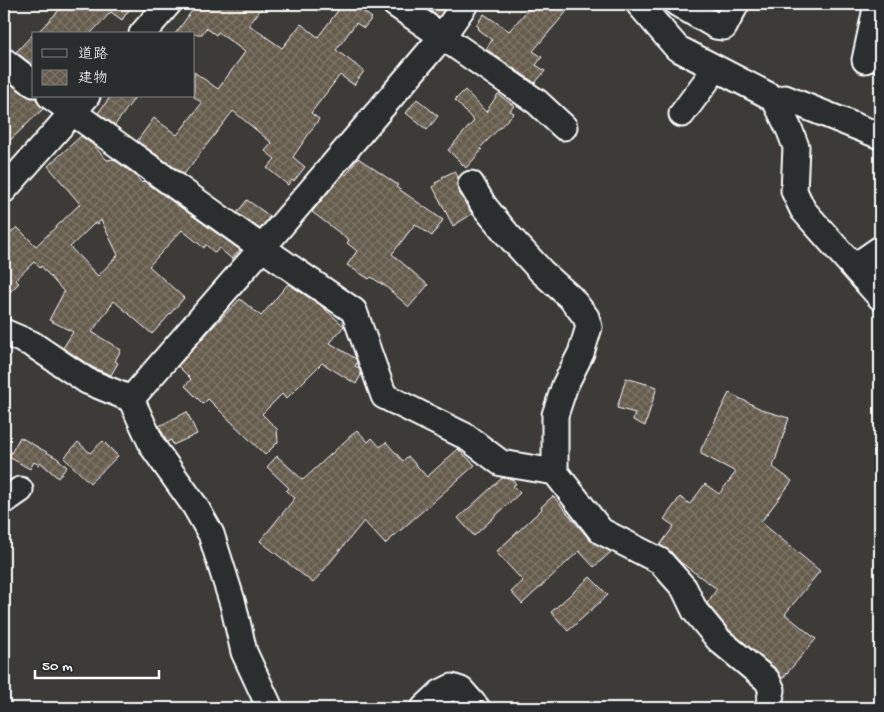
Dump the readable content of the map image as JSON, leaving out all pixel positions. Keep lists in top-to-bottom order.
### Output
{
  "legend": ["道路", "建物"],
  "scale_bar": "50 m"
}
